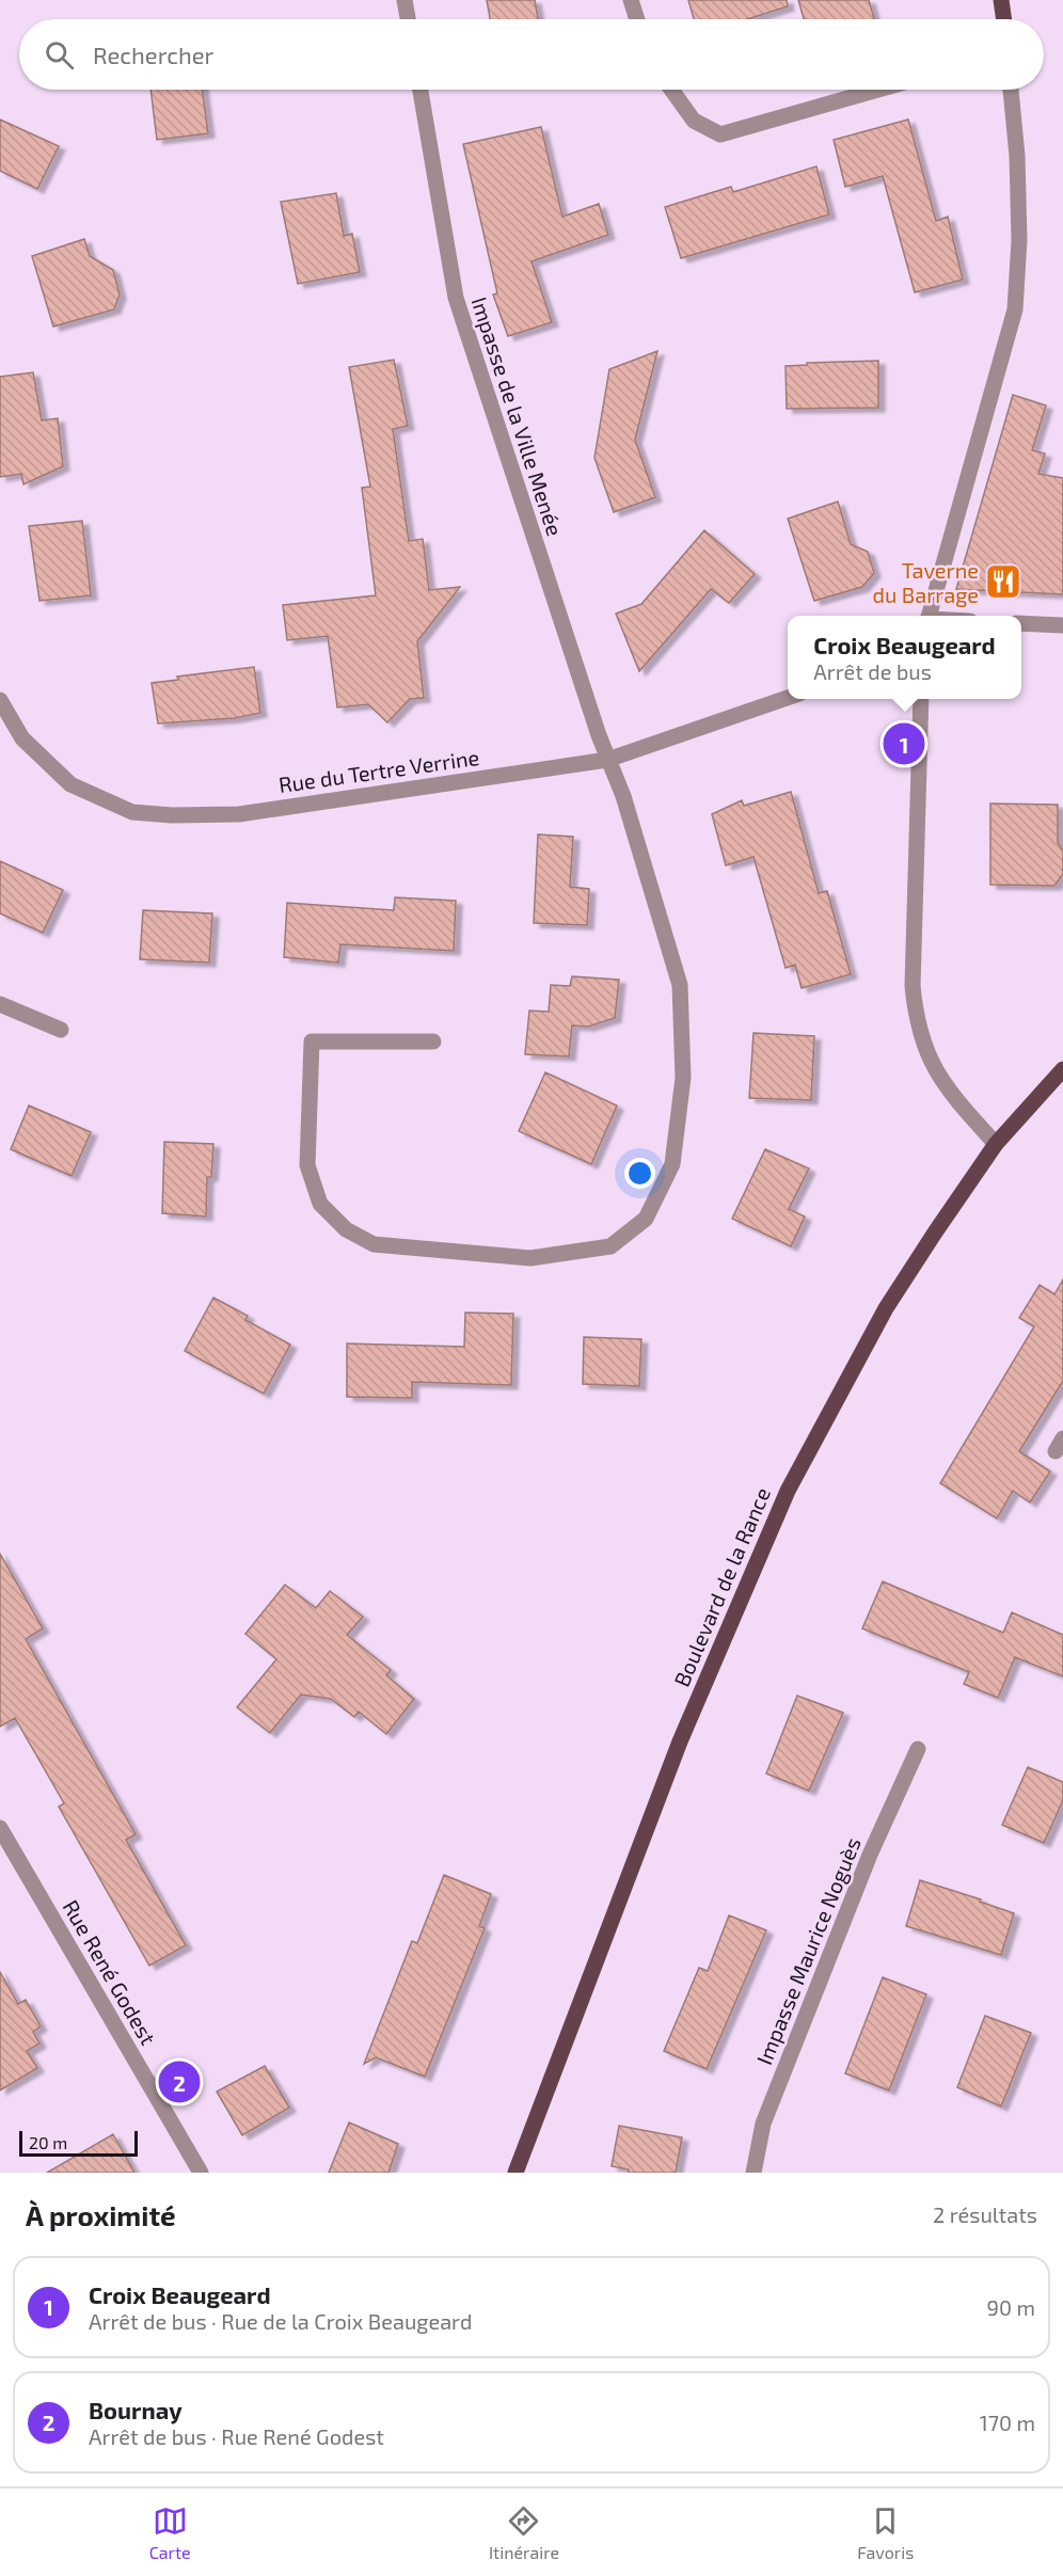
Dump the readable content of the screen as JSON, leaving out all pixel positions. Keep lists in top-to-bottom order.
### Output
{
  "streets": {
    "main road": ["Boulevard de la Rance"],
    "street": [
      "Impasse de la Ville Menée",
      "Rue du Tertre Verrine",
      "Impasse Maurice Noguès",
      "Rue René Godest"
    ]
  },
  "crossings": [
    ["Impasse de la Ville Menée", "Rue du Tertre Verrine"]
  ],
  "places": {
    "restaurant": ["Taverne du Barrage"]
  },
  "scale_bar": "20 m",
  "page": {
    "search": "Rechercher",
    "popup": ["Croix Beaugeard", "Arrêt de bus"],
    "pins": ["1", "2"],
    "scale": "20 m",
    "heading": ["À proximité", "2 résultats"],
    "list": [
      {
        "mark": "1",
        "name": "Croix Beaugeard",
        "note": "Arrêt de bus · Rue de la Croix Beaugeard",
        "value": "90 m"
      },
      {
        "mark": "2",
        "name": "Bournay",
        "note": "Arrêt de bus · Rue René Godest",
        "value": "170 m"
      }
    ],
    "nav": ["Carte", "Itinéraire", "Favoris"]
  }
}
